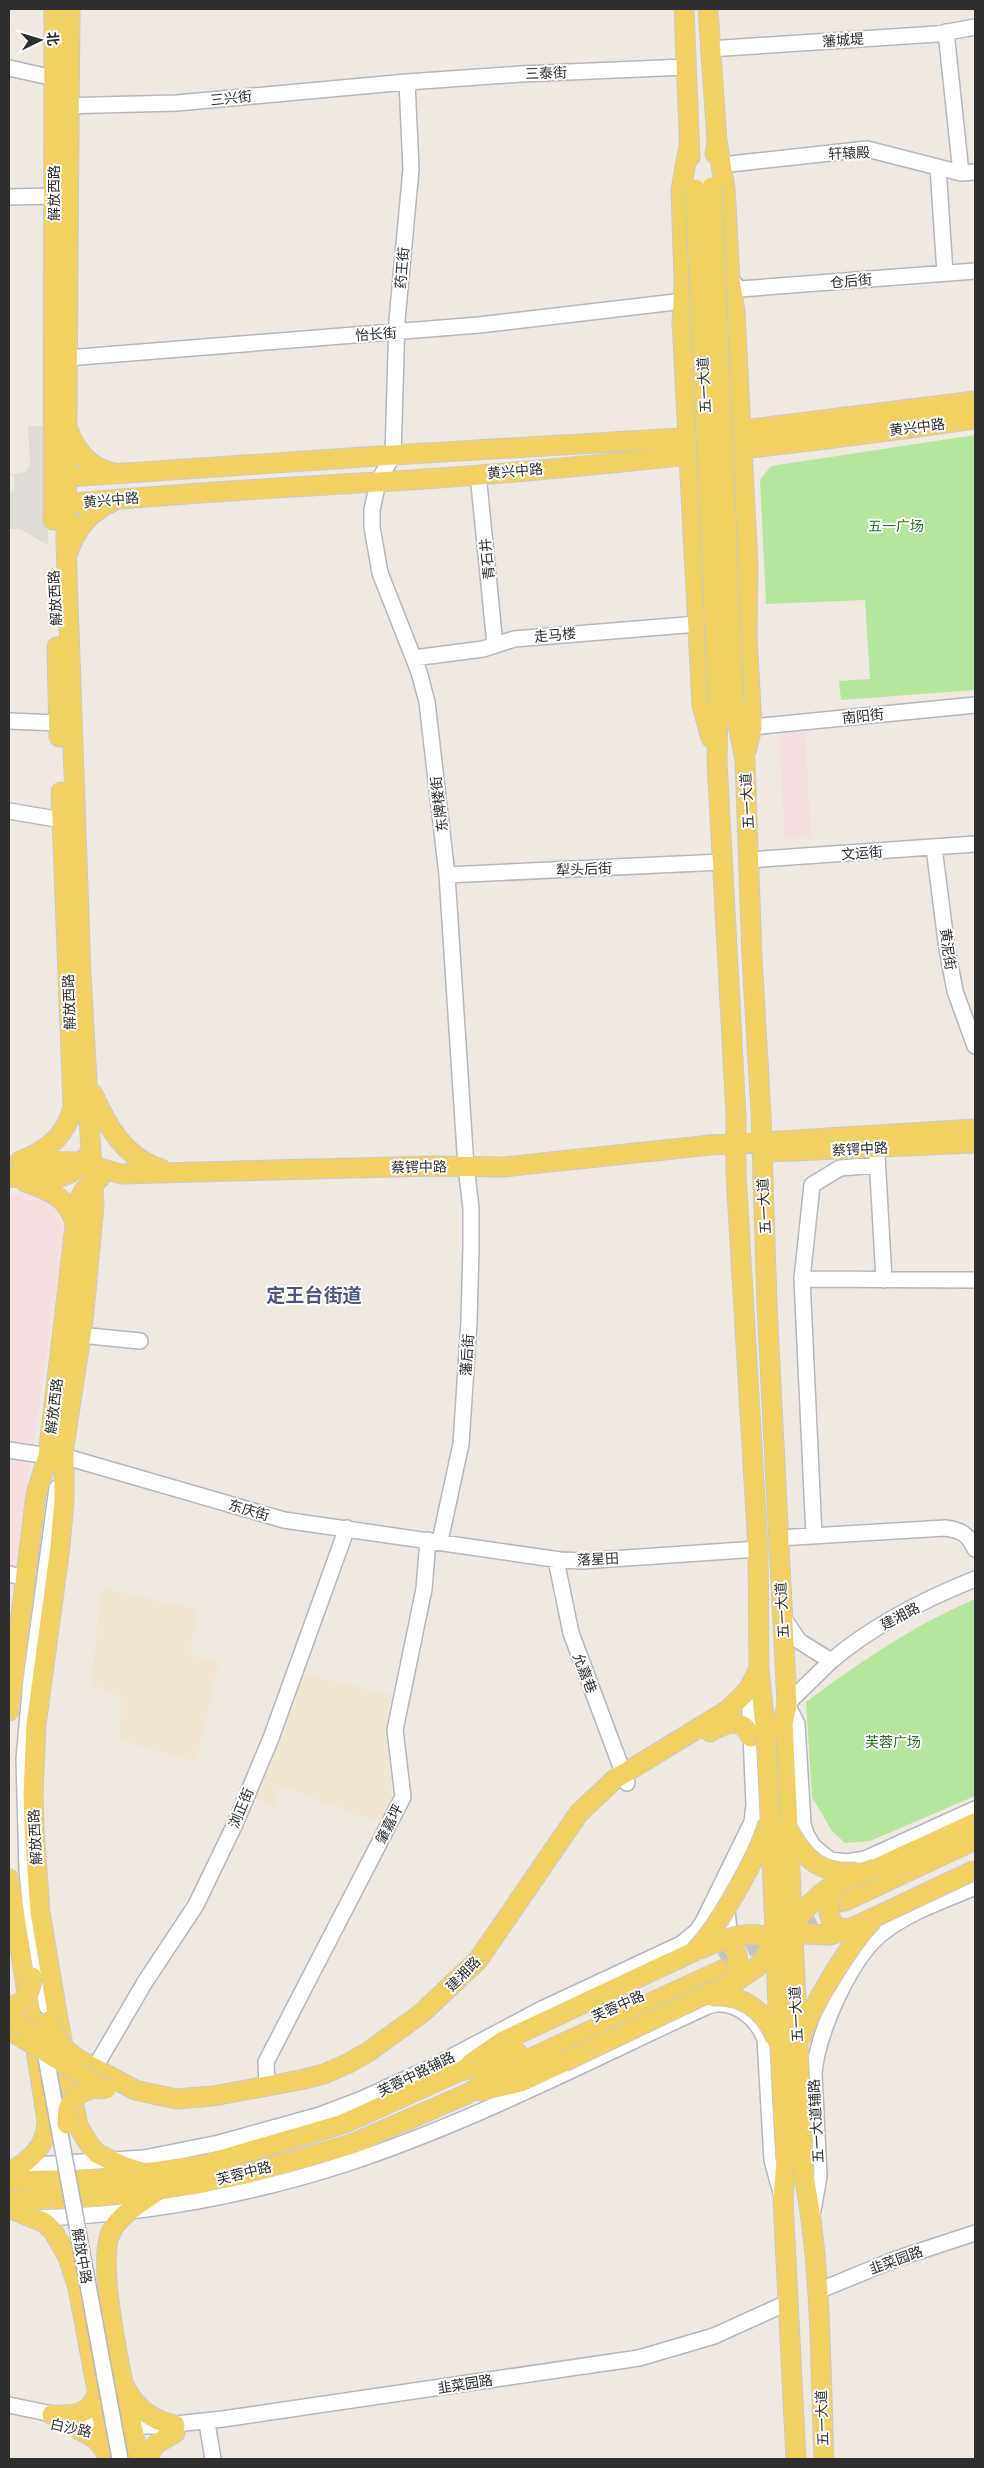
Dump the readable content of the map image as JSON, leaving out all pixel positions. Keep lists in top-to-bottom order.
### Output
{
  "streets": {
    "main road": [
      "解放西路",
      "五一大道",
      "黄兴中路",
      "蔡锷中路",
      "建湘路",
      "芙蓉中路",
      "解放中路"
    ],
    "street": [
      "藩城堤",
      "三泰街",
      "三兴街",
      "轩辕殿",
      "药王街",
      "仓后街",
      "怡长街",
      "青石井",
      "走马楼",
      "南阳街",
      "东牌楼街",
      "文运街",
      "犁头后街",
      "黄泥街",
      "藩后街",
      "东庆街",
      "落星田",
      "允嘉巷",
      "浏正街",
      "肇嘉坪",
      "芙蓉中路辅路",
      "五一大道辅路",
      "韭菜园路",
      "白沙路"
    ]
  },
  "crossings": [
    ["藩城堤", "五一大道"],
    ["三泰街", "三兴街"],
    ["三泰街", "药王街"],
    ["三泰街", "五一大道"],
    ["三兴街", "解放西路"],
    ["三兴街", "药王街"],
    ["轩辕殿", "五一大道"],
    ["解放西路", "怡长街"],
    ["解放西路", "黄兴中路"],
    ["解放西路", "蔡锷中路"],
    ["解放西路", "东庆街"],
    ["解放西路", "建湘路"],
    ["解放西路", "芙蓉中路"],
    ["解放西路", "芙蓉中路辅路"],
    ["解放西路", "解放中路"],
    ["药王街", "怡长街"],
    ["药王街", "黄兴中路"],
    ["药王街", "东牌楼街"],
    ["仓后街", "五一大道"],
    ["怡长街", "五一大道"],
    ["五一大道", "黄兴中路"],
    ["五一大道", "走马楼"],
    ["五一大道", "南阳街"],
    ["五一大道", "文运街"],
    ["五一大道", "犁头后街"],
    ["五一大道", "蔡锷中路"],
    ["五一大道", "落星田"],
    ["五一大道", "建湘路"],
    ["五一大道", "芙蓉中路"],
    ["五一大道", "五一大道辅路"],
    ["五一大道", "韭菜园路"],
    ["黄兴中路", "青石井"],
    ["黄兴中路", "东牌楼街"],
    ["青石井", "走马楼"],
    ["走马楼", "东牌楼街"],
    ["东牌楼街", "犁头后街"],
    ["东牌楼街", "蔡锷中路"],
    ["东牌楼街", "藩后街"],
    ["文运街", "黄泥街"],
    ["蔡锷中路", "藩后街"],
    ["藩后街", "东庆街"],
    ["藩后街", "落星田"],
    ["藩后街", "肇嘉坪"],
    ["东庆街", "落星田"],
    ["东庆街", "浏正街"],
    ["东庆街", "肇嘉坪"],
    ["落星田", "允嘉巷"],
    ["落星田", "肇嘉坪"],
    ["建湘路", "允嘉巷"],
    ["建湘路", "浏正街"],
    ["建湘路", "肇嘉坪"],
    ["建湘路", "解放中路"],
    ["芙蓉中路", "芙蓉中路辅路"],
    ["芙蓉中路", "解放中路"],
    ["解放中路", "韭菜园路"],
    ["解放中路", "白沙路"],
    ["韭菜园路", "白沙路"]
  ],
  "districts": ["定王台街道"],
  "parks": ["五一广场", "芙蓉广场"],
  "north": "right"
}
